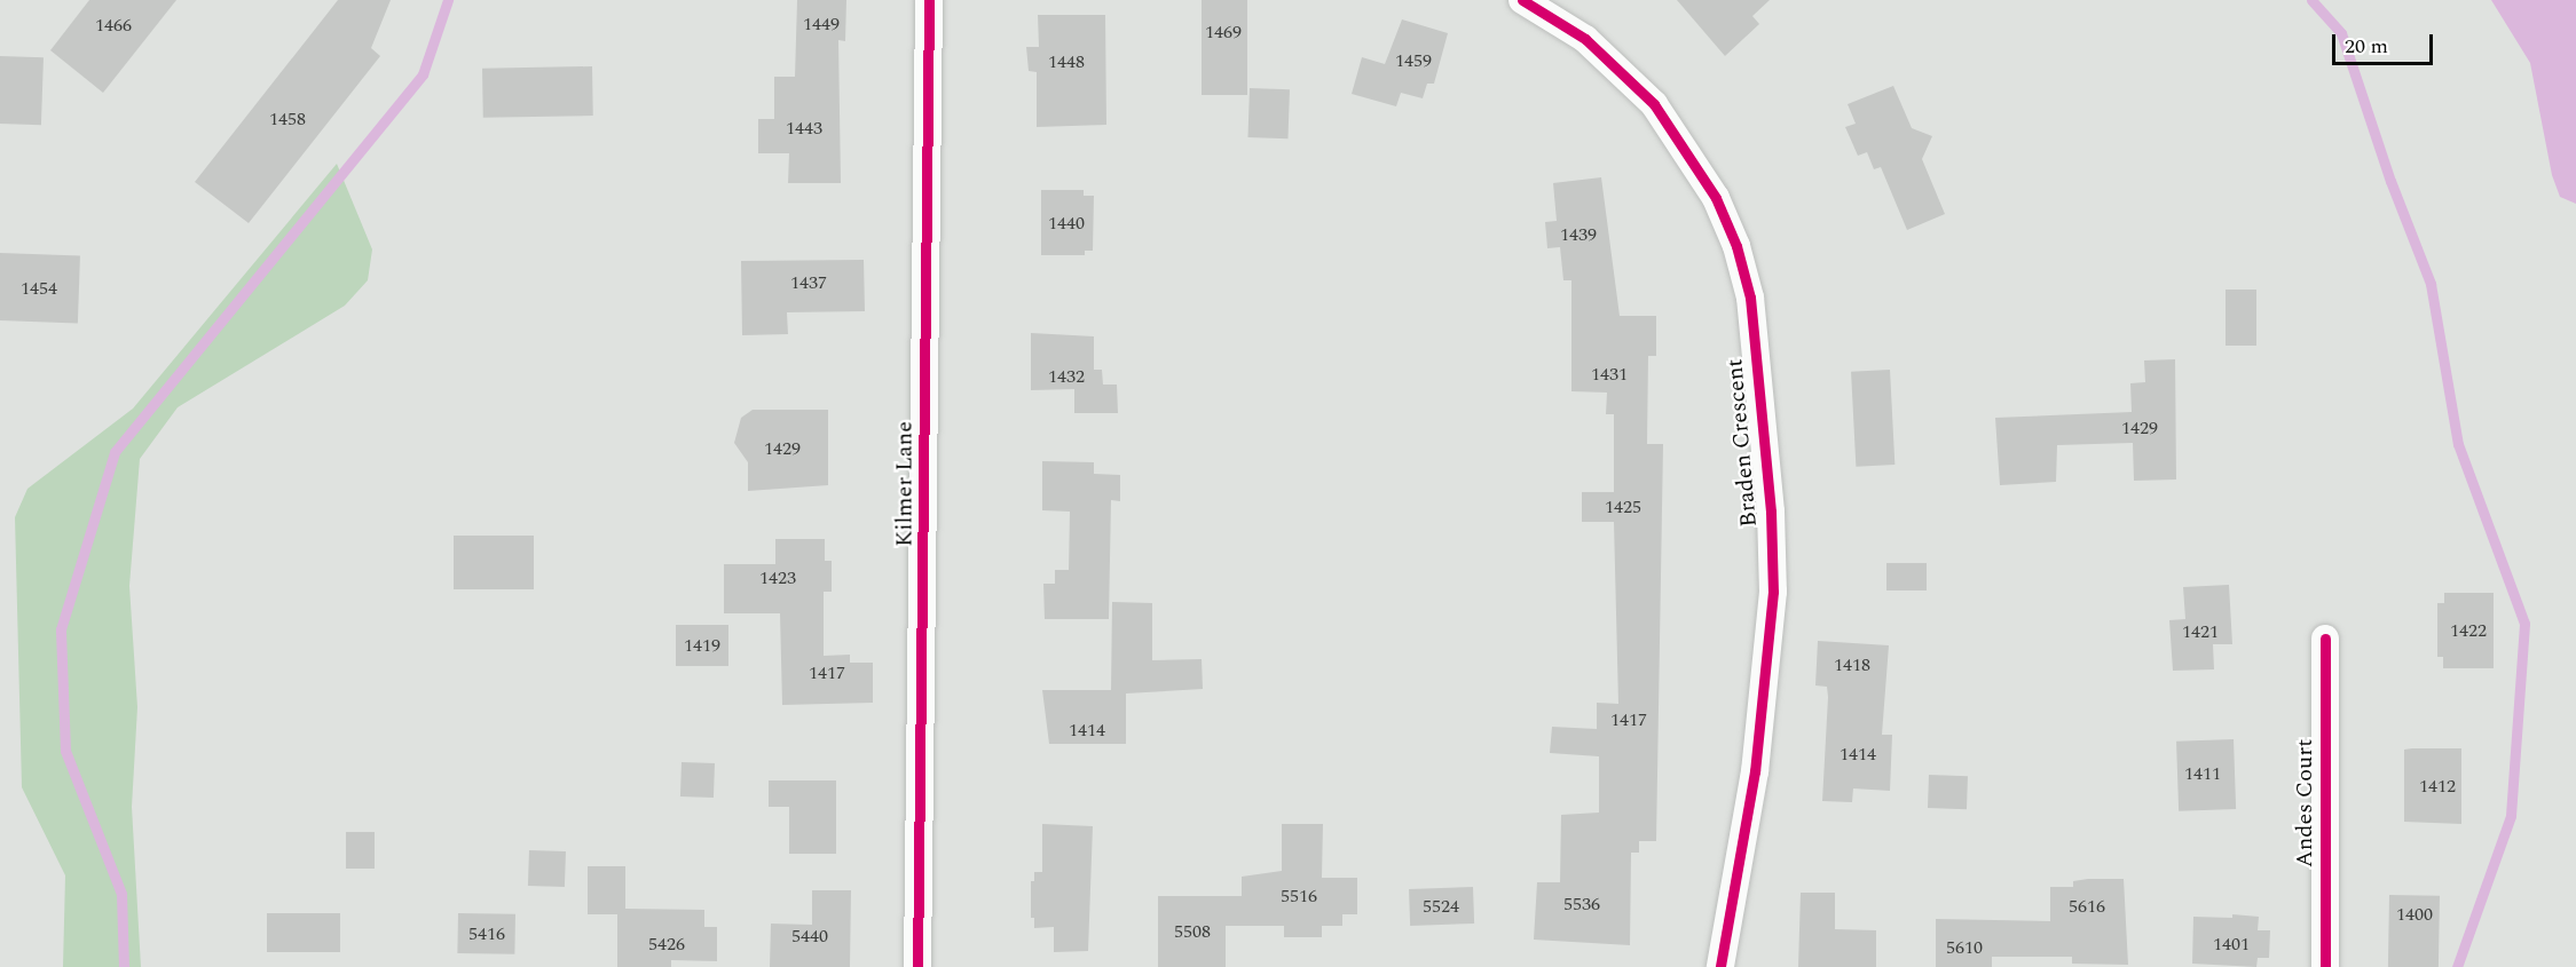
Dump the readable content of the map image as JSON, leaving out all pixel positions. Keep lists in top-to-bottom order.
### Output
{
  "streets": {
    "street": ["Braden Crescent", "Kilmer Lane", "Andes Court"]
  },
  "house_numbers": [
    "1449",
    "1466",
    "1469",
    "1459",
    "1448",
    "1458",
    "1443",
    "1440",
    "1439",
    "1437",
    "1454",
    "1431",
    "1432",
    "1429",
    "1429",
    "1425",
    "1423",
    "1422",
    "1421",
    "1419",
    "1418",
    "1417",
    "1417",
    "1414",
    "1414",
    "1411",
    "1412",
    "5516",
    "5536",
    "5524",
    "5616",
    "1400",
    "5508",
    "5416",
    "5440",
    "5426",
    "1401",
    "5610"
  ],
  "scale_bar": "20 m"
}
